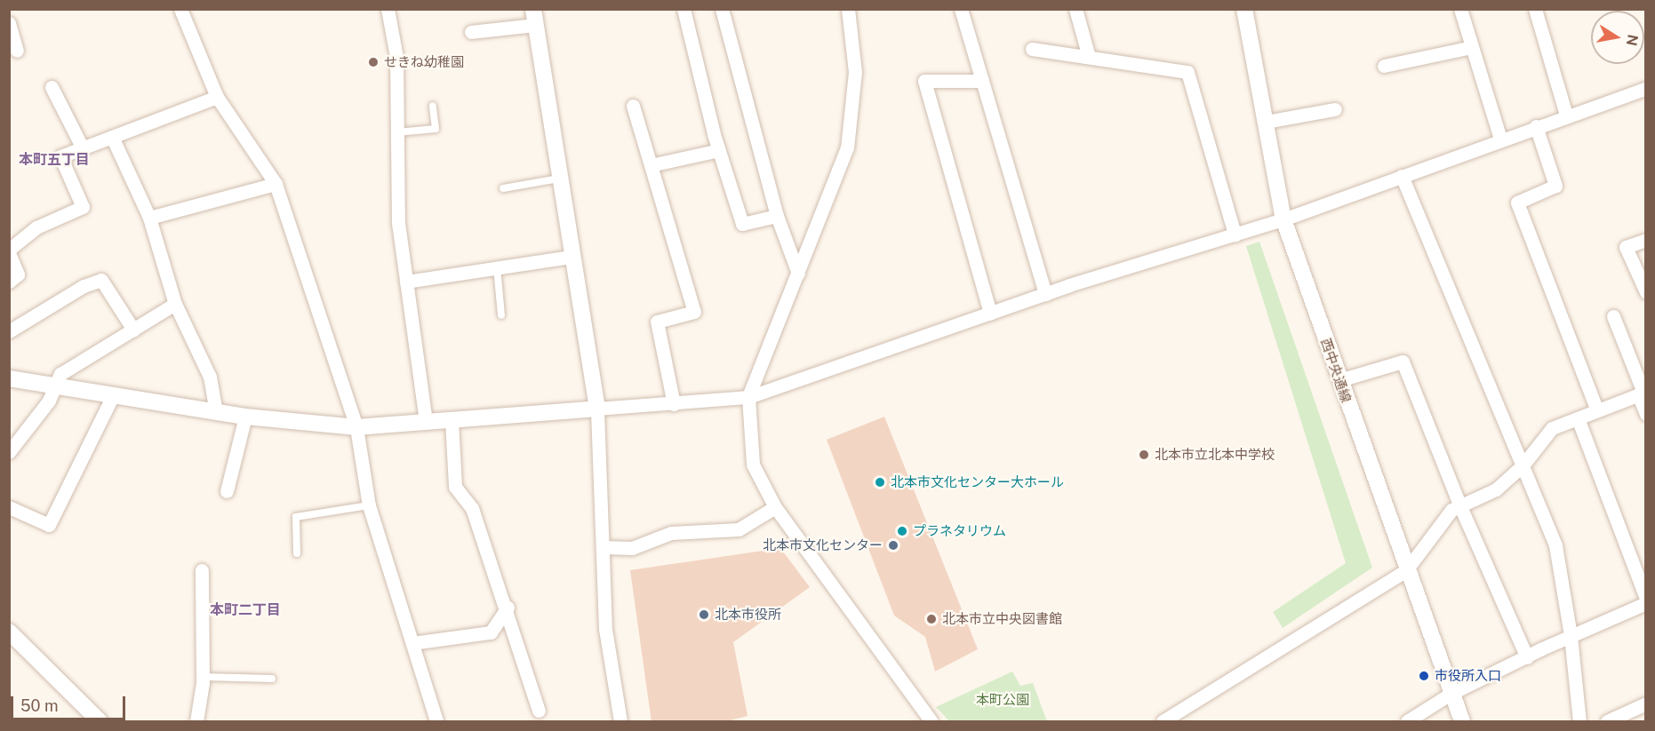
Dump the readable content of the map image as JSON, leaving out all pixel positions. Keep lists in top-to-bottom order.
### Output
{
  "streets": {
    "street": ["西中央通線"]
  },
  "districts": ["本町五丁目", "本町二丁目"],
  "parks": ["本町公園"],
  "places": [
    "せきね幼稚園",
    "北本市立北本中学校",
    "北本市文化センター大ホール",
    "プラネタリウム",
    "北本市文化センター",
    "北本市役所",
    "北本市立中央図書館",
    "市役所入口"
  ],
  "scale_bar": "50 m",
  "north": "right"
}
